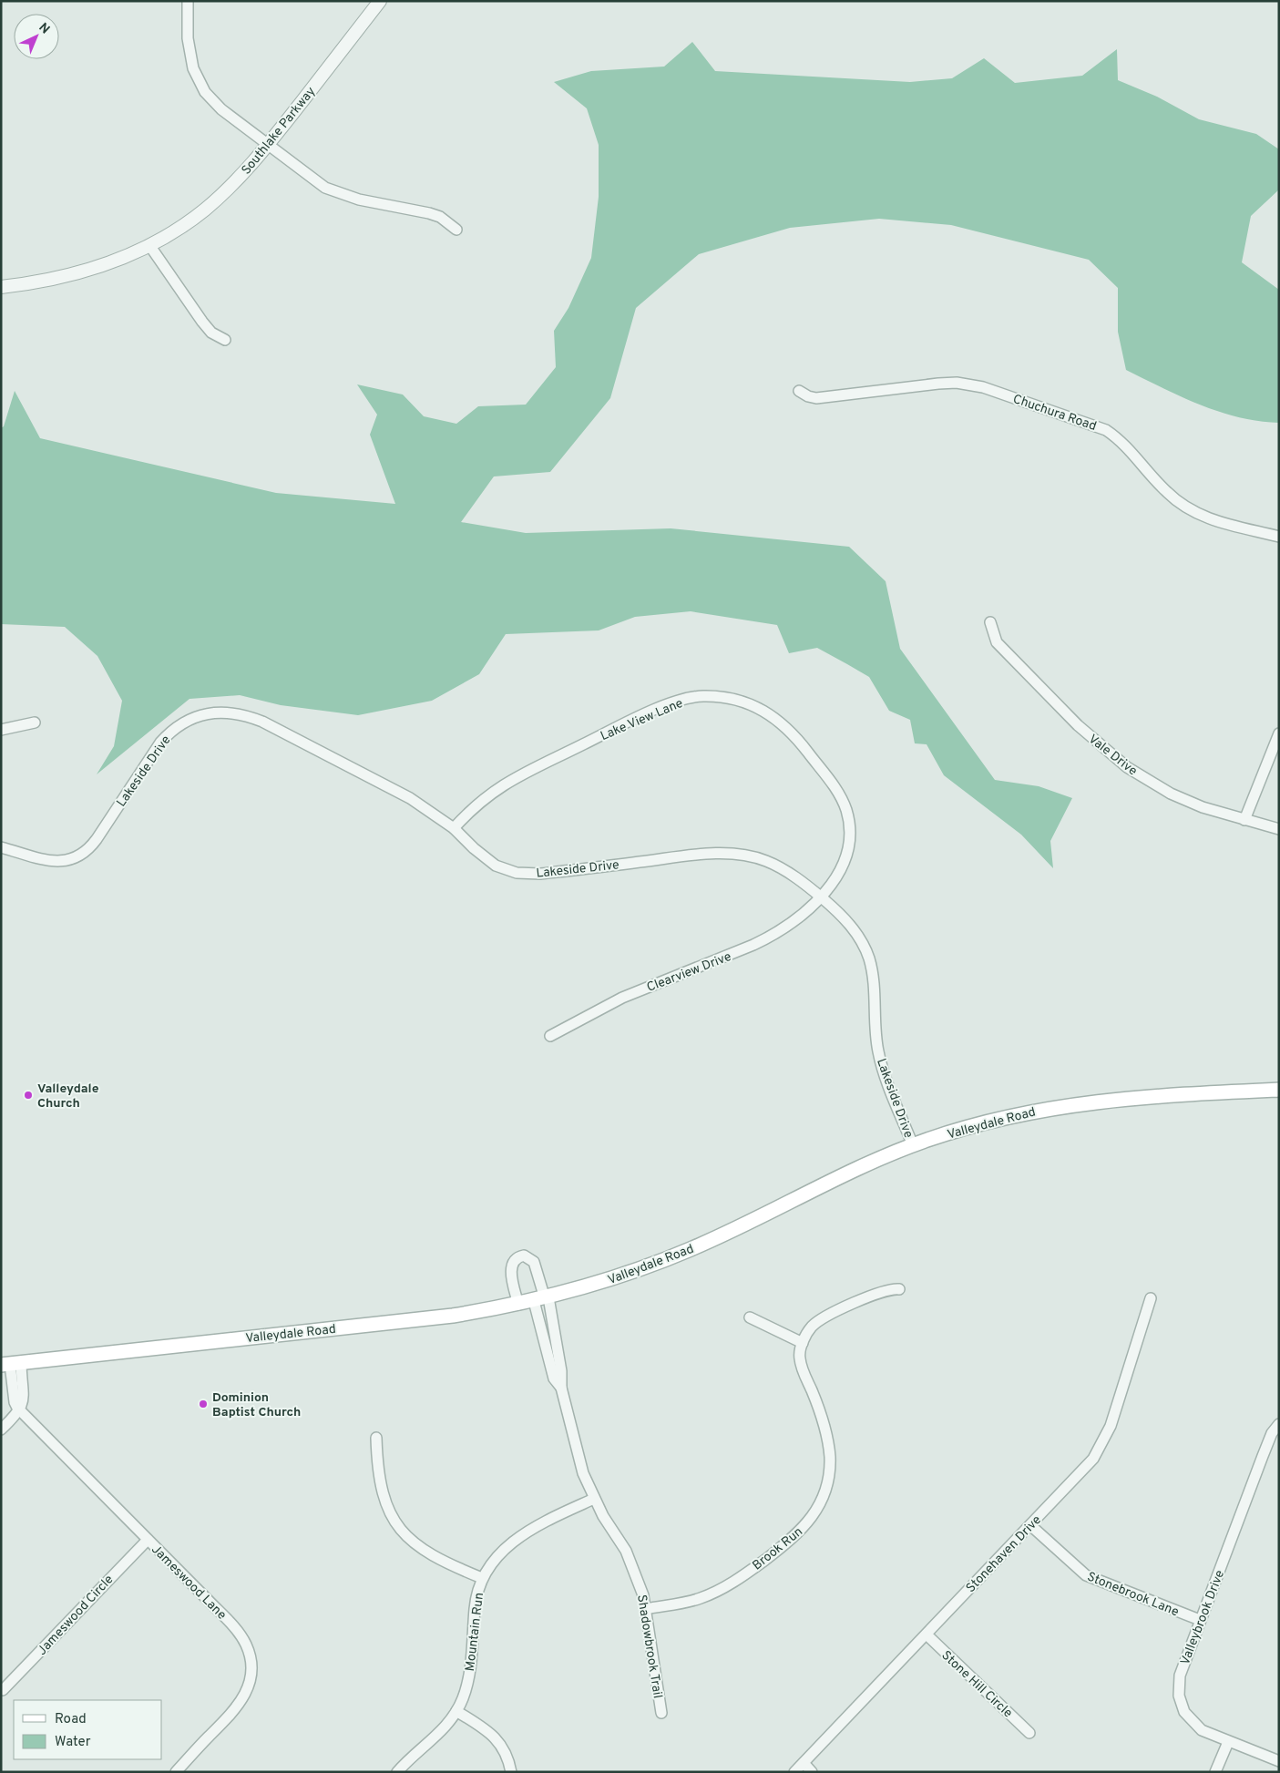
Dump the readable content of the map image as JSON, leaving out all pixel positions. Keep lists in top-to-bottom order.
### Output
{
  "streets": {
    "main road": ["Valleydale Road"],
    "street": [
      "Southlake Parkway",
      "Chuchura Road",
      "Lake View Lane",
      "Vale Drive",
      "Lakeside Drive",
      "Clearview Drive",
      "Brook Run",
      "Stonehaven Drive",
      "Jameswood Lane",
      "Stonebrook Lane",
      "Jameswood Circle",
      "Valleybrook Drive",
      "Mountain Run",
      "Shadowbrook Trail",
      "Stone Hill Circle"
    ]
  },
  "crossings": [
    ["Lake View Lane", "Lakeside Drive"],
    ["Lake View Lane", "Clearview Drive"],
    ["Lakeside Drive", "Clearview Drive"],
    ["Lakeside Drive", "Valleydale Road"],
    ["Valleydale Road", "Jameswood Lane"],
    ["Valleydale Road", "Shadowbrook Trail"],
    ["Brook Run", "Shadowbrook Trail"],
    ["Stonehaven Drive", "Stonebrook Lane"],
    ["Stonehaven Drive", "Stone Hill Circle"],
    ["Jameswood Lane", "Jameswood Circle"],
    ["Stonebrook Lane", "Valleybrook Drive"],
    ["Mountain Run", "Shadowbrook Trail"]
  ],
  "places": ["Valleydale Church", "Dominion Baptist Church"],
  "legend": ["Road", "Water"],
  "north": "top right"
}
